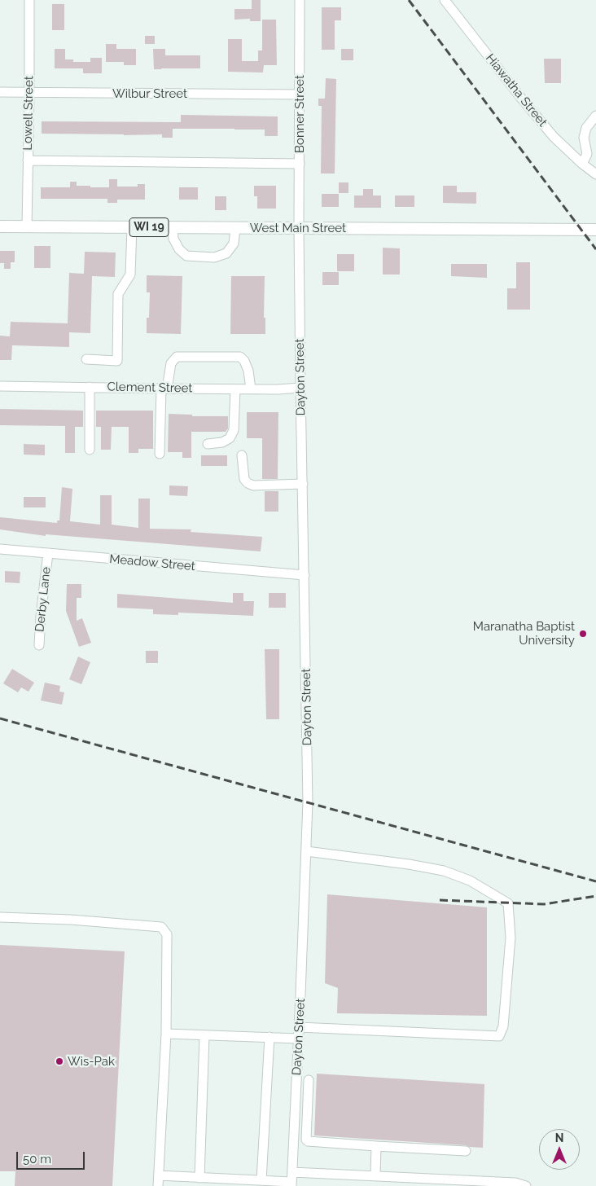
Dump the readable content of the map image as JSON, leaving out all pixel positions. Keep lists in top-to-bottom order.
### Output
{
  "streets": {
    "main road": ["WI 19", "West Main Street"],
    "street": [
      "Hiawatha Street",
      "Wilbur Street",
      "Lowell Street",
      "Bonner Street",
      "Dayton Street",
      "Clement Street",
      "Meadow Street",
      "Derby Lane"
    ]
  },
  "crossings": [
    ["Wilbur Street", "Lowell Street"],
    ["Wilbur Street", "Bonner Street"],
    ["Lowell Street", "West Main Street"],
    ["Bonner Street", "West Main Street"],
    ["Bonner Street", "Dayton Street"],
    ["West Main Street", "Dayton Street"],
    ["Dayton Street", "Clement Street"],
    ["Dayton Street", "Meadow Street"],
    ["Meadow Street", "Derby Lane"]
  ],
  "places": ["Maranatha Baptist University", "Wis-Pak"],
  "scale_bar": "50 m",
  "north": "top"
}
